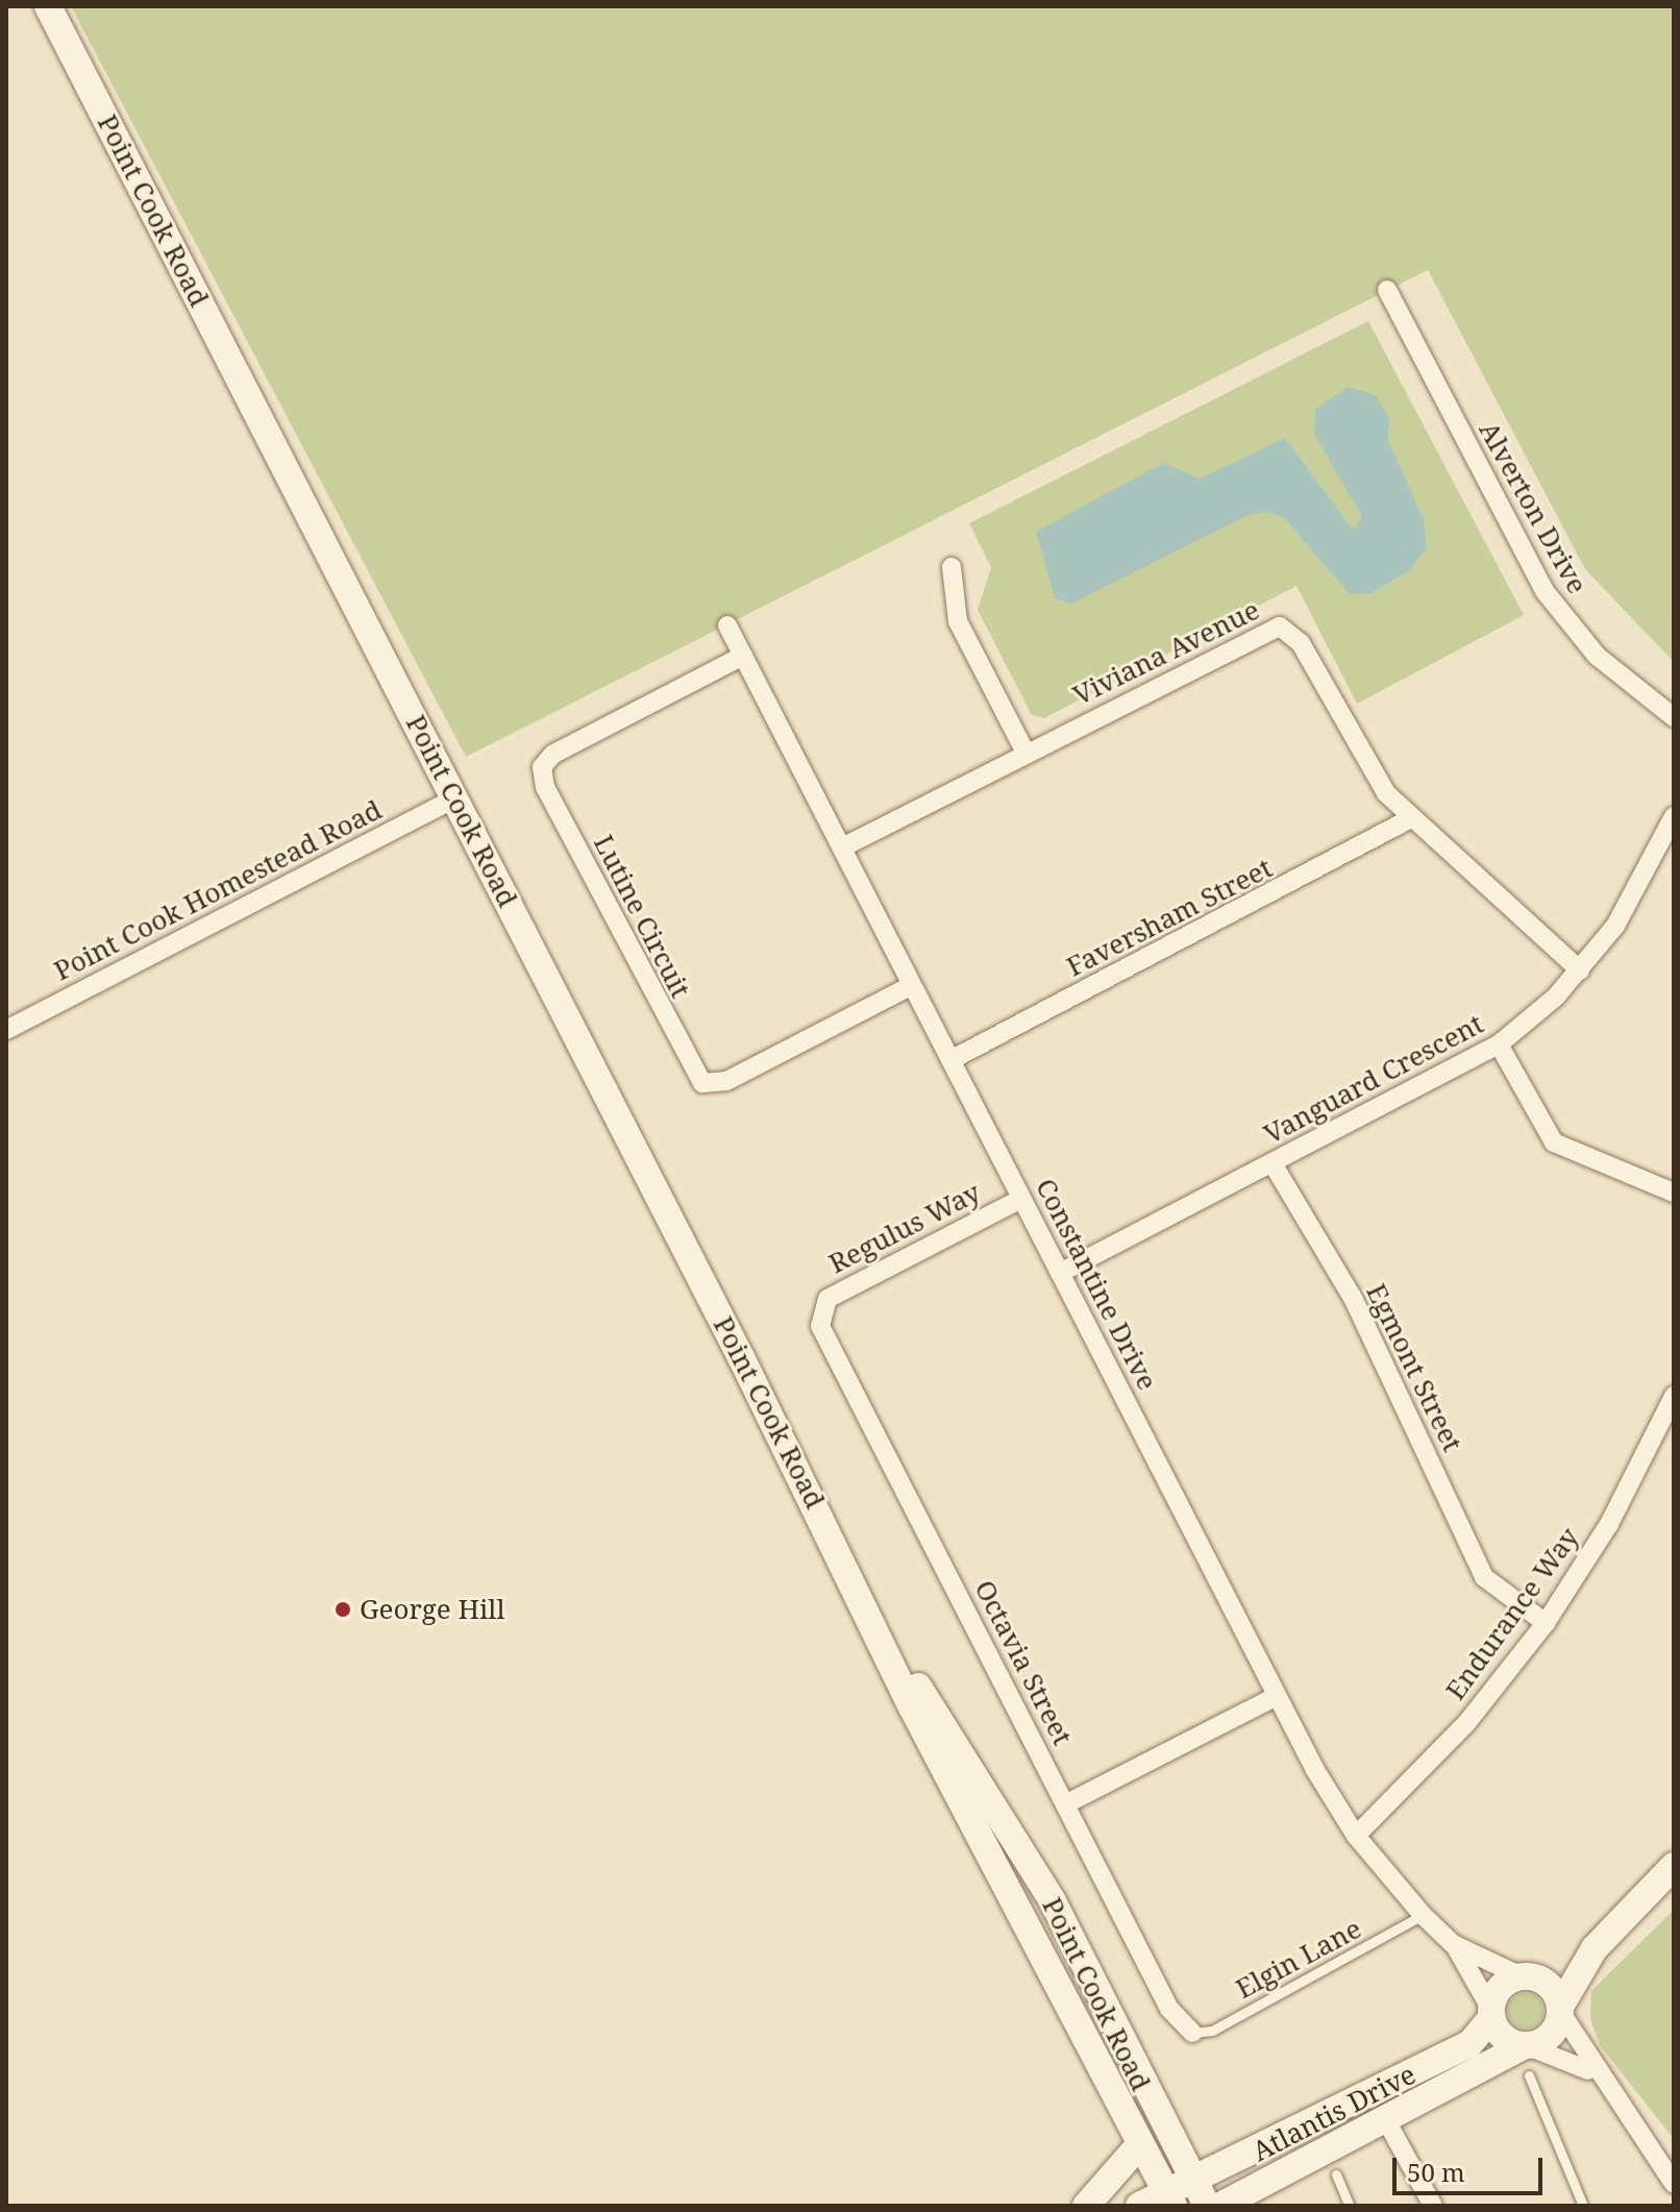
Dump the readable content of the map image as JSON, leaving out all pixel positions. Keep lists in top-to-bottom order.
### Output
{
  "streets": {
    "main road": ["Point Cook Road", "Atlantis Drive"],
    "street": [
      "Alverton Drive",
      "Viviana Avenue",
      "Point Cook Homestead Road",
      "Lutine Circuit",
      "Faversham Street",
      "Vanguard Crescent",
      "Regulus Way",
      "Constantine Drive",
      "Egmont Street",
      "Endurance Way",
      "Octavia Street"
    ],
    "lane": ["Elgin Lane"]
  },
  "crossings": [
    ["Point Cook Road", "Point Cook Homestead Road"],
    ["Point Cook Road", "Atlantis Drive"],
    ["Viviana Avenue", "Faversham Street"],
    ["Viviana Avenue", "Vanguard Crescent"],
    ["Viviana Avenue", "Constantine Drive"],
    ["Lutine Circuit", "Constantine Drive"],
    ["Faversham Street", "Constantine Drive"],
    ["Vanguard Crescent", "Constantine Drive"],
    ["Vanguard Crescent", "Egmont Street"],
    ["Regulus Way", "Constantine Drive"],
    ["Regulus Way", "Octavia Street"],
    ["Constantine Drive", "Endurance Way"],
    ["Constantine Drive", "Elgin Lane"],
    ["Constantine Drive", "Atlantis Drive"],
    ["Egmont Street", "Endurance Way"],
    ["Octavia Street", "Elgin Lane"]
  ],
  "places": ["George Hill"],
  "scale_bar": "50 m"
}
